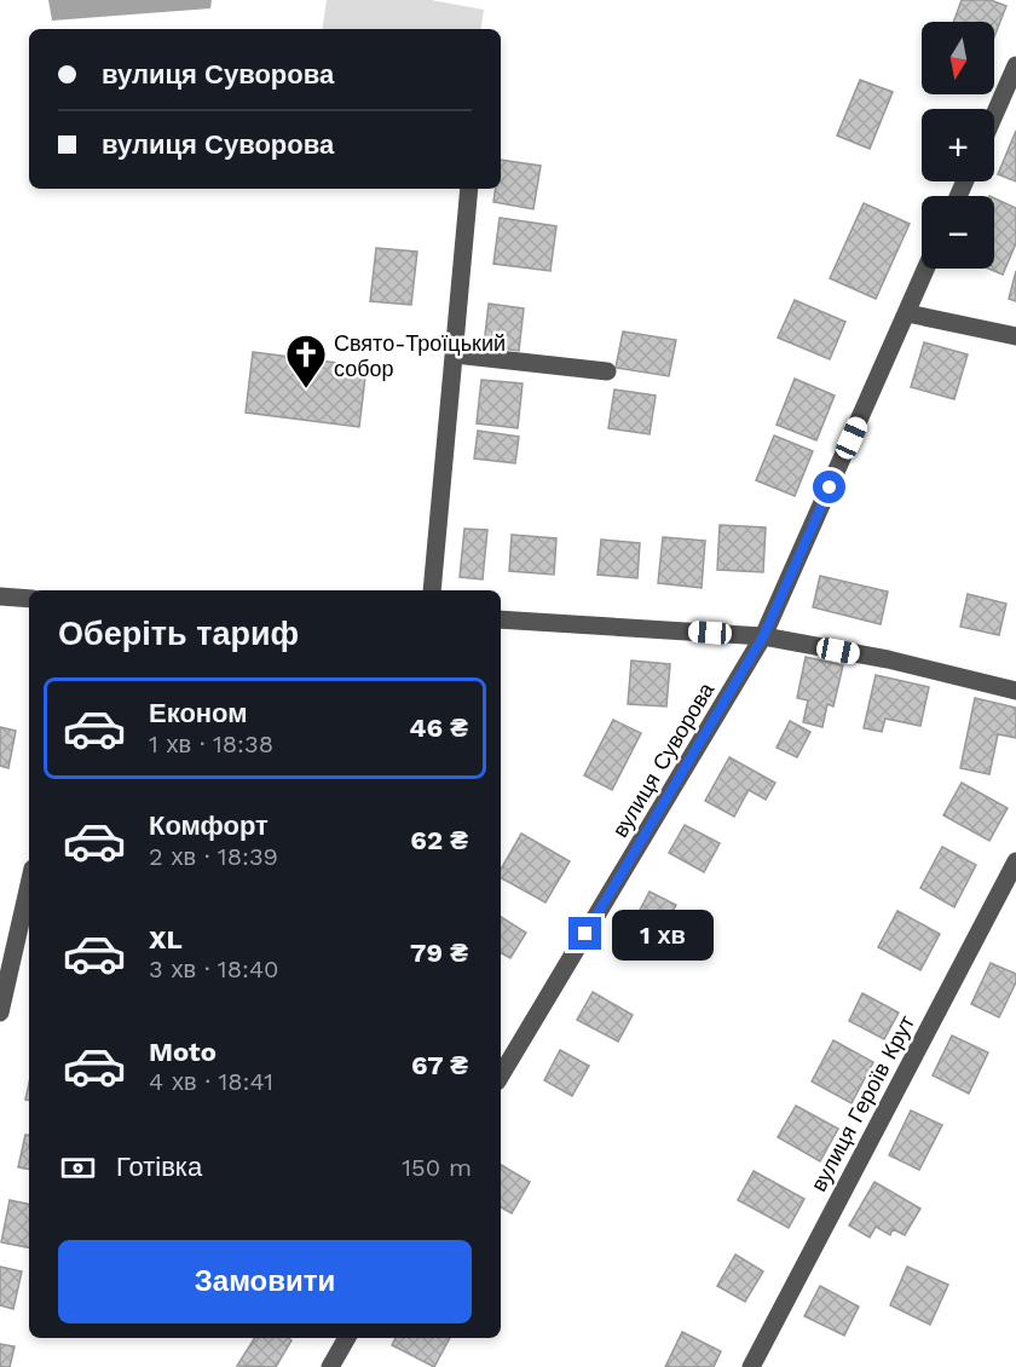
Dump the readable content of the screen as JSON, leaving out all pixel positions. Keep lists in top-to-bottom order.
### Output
{
  "streets": {
    "street": ["вулиця Суворова", "вулиця Героїв Крут"]
  },
  "places": {
    "church": ["Свято-Троїцький собор"]
  },
  "north": "bottom",
  "page": {
    "map_buttons": ["+", "−"],
    "banner": ["вулиця Суворова", "вулиця Суворова"],
    "heading": "Оберіть тариф",
    "list": [
      {
        "name": "Економ",
        "note": "1 хв · 18:38",
        "value": "46 ₴"
      },
      {
        "name": "Комфорт",
        "note": "2 хв · 18:39",
        "value": "62 ₴"
      },
      {
        "name": "XL",
        "note": "3 хв · 18:40",
        "value": "79 ₴"
      },
      {
        "name": "Moto",
        "note": "4 хв · 18:41",
        "value": "67 ₴"
      }
    ],
    "bubble": "1 хв",
    "pay": ["Готівка", "150 m"],
    "buttons": "Замовити"
  }
}
